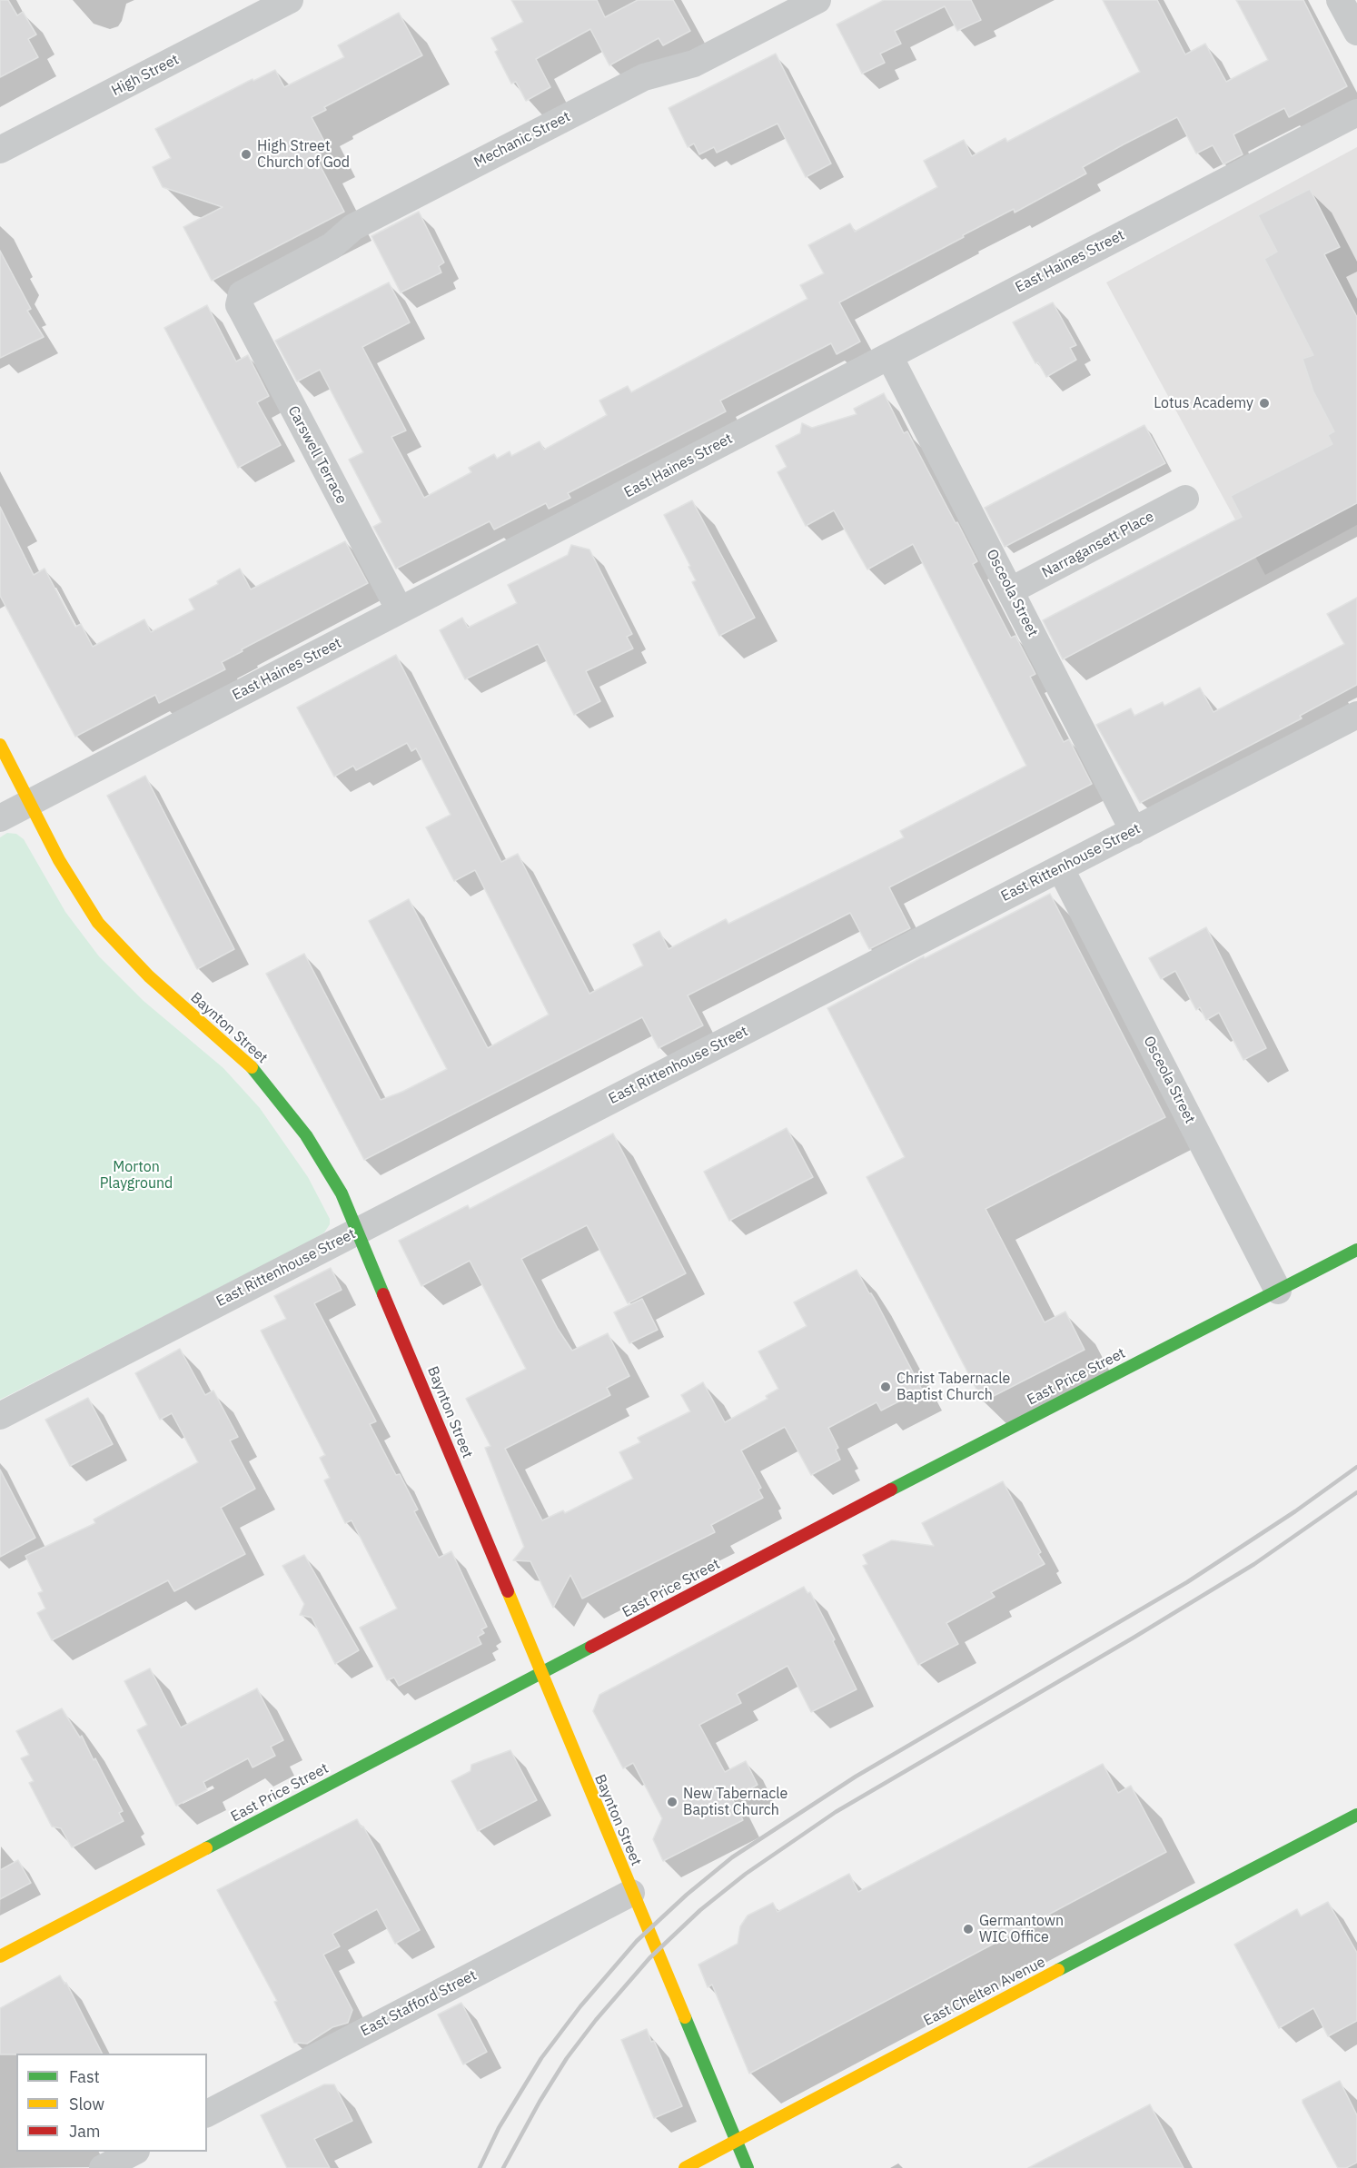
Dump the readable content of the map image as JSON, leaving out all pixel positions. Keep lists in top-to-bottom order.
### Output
{
  "streets": {
    "street": [
      "High Street",
      "Mechanic Street",
      "East Haines Street",
      "Carswell Terrace",
      "Narragansett Place",
      "Osceola Street",
      "East Rittenhouse Street",
      "Baynton Street",
      "East Price Street",
      "East Chelten Avenue",
      "East Stafford Street"
    ]
  },
  "crossings": [
    ["Mechanic Street", "Carswell Terrace"],
    ["East Haines Street", "Carswell Terrace"],
    ["East Haines Street", "Osceola Street"],
    ["East Haines Street", "Baynton Street"],
    ["Narragansett Place", "Osceola Street"],
    ["Osceola Street", "East Rittenhouse Street"],
    ["Osceola Street", "East Price Street"],
    ["East Rittenhouse Street", "Baynton Street"],
    ["Baynton Street", "East Price Street"],
    ["Baynton Street", "East Chelten Avenue"],
    ["Baynton Street", "East Stafford Street"]
  ],
  "parks": ["Morton Playground"],
  "places": [
    "High Street Church of God",
    "Lotus Academy",
    "Christ Tabernacle Baptist Church",
    "New Tabernacle Baptist Church",
    "Germantown WIC Office"
  ],
  "legend": ["Fast", "Slow", "Jam"]
}
